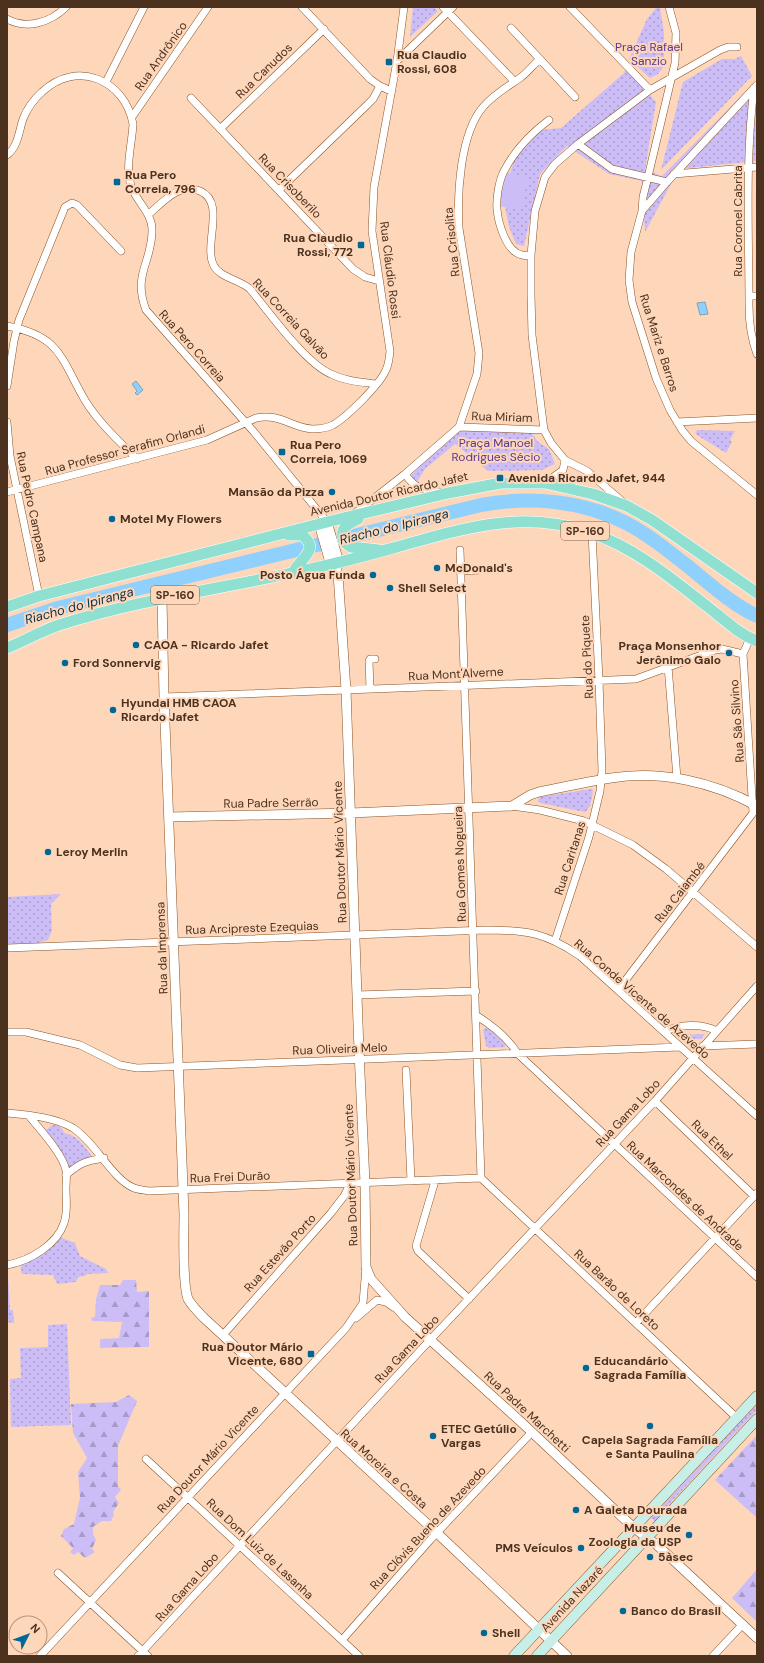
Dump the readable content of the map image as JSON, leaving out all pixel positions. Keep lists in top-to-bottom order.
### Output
{
  "streets": {
    "main road": ["Avenida Doutor Ricardo Jafet", "SP-160", "Avenida Nazaré"],
    "street": [
      "Rua Andrônico",
      "Rua Canudos",
      "Rua Crisoberilo",
      "Rua Coronel Cabrita",
      "Rua Crisolita",
      "Rua Cláudio Rossi",
      "Rua Correia Galvão",
      "Rua Mariz e Barros",
      "Rua Pero Correia",
      "Rua Miriam",
      "Rua Professor Serafim Orlandi",
      "Rua Pedro Campana",
      "Rua do Piquete",
      "Rua Mont'Alverne",
      "Rua São Silvino",
      "Rua Padre Serrão",
      "Rua Doutor Mário Vicente",
      "Rua Caritanas",
      "Rua Gomes Nogueira",
      "Rua Caiambé",
      "Rua Arcipreste Ezequias",
      "Rua da Imprensa",
      "Rua Conde Vicente de Azevedo",
      "Rua Oliveira Melo",
      "Rua Gama Lobo",
      "Rua Ethel",
      "Rua Frei Durão",
      "Rua Marcondes de Andrade",
      "Rua Estevão Porto",
      "Rua Barão de Loreto",
      "Rua Padre Marchetti",
      "Rua Moreira e Costa",
      "Rua Clóvis Bueno de Azevedo",
      "Rua Dom Luiz de Lasanha"
    ]
  },
  "crossings": [
    ["Rua Andrônico", "Rua Pero Correia"],
    ["Rua Canudos", "Rua Crisoberilo"],
    ["Rua Crisoberilo", "Rua Cláudio Rossi"],
    ["Rua Coronel Cabrita", "Rua Mariz e Barros"],
    ["Rua Crisolita", "Rua Miriam"],
    ["Rua Cláudio Rossi", "Rua Correia Galvão"],
    ["Rua Cláudio Rossi", "Rua Pero Correia"],
    ["Rua Cláudio Rossi", "Rua Professor Serafim Orlandi"],
    ["Rua Correia Galvão", "Rua Pero Correia"],
    ["Rua Pero Correia", "Rua Professor Serafim Orlandi"],
    ["Rua Pero Correia", "Avenida Doutor Ricardo Jafet"],
    ["Rua Pero Correia", "Rua Doutor Mário Vicente"],
    ["Rua Miriam", "Avenida Doutor Ricardo Jafet"],
    ["Rua Professor Serafim Orlandi", "Rua Pedro Campana"],
    ["Avenida Doutor Ricardo Jafet", "Rua Pedro Campana"],
    ["Avenida Doutor Ricardo Jafet", "Rua Doutor Mário Vicente"],
    ["SP-160", "Rua do Piquete"],
    ["SP-160", "Rua São Silvino"],
    ["SP-160", "Rua Doutor Mário Vicente"],
    ["SP-160", "Rua da Imprensa"],
    ["Rua do Piquete", "Rua Mont'Alverne"],
    ["Rua do Piquete", "Rua Caritanas"],
    ["Rua Mont'Alverne", "Rua São Silvino"],
    ["Rua Mont'Alverne", "Rua Doutor Mário Vicente"],
    ["Rua Mont'Alverne", "Rua Gomes Nogueira"],
    ["Rua Mont'Alverne", "Rua da Imprensa"],
    ["Rua São Silvino", "Rua Caiambé"],
    ["Rua Padre Serrão", "Rua Doutor Mário Vicente"],
    ["Rua Padre Serrão", "Rua Gomes Nogueira"],
    ["Rua Padre Serrão", "Rua da Imprensa"],
    ["Rua Doutor Mário Vicente", "Rua Arcipreste Ezequias"],
    ["Rua Doutor Mário Vicente", "Rua Oliveira Melo"],
    ["Rua Doutor Mário Vicente", "Rua Frei Durão"],
    ["Rua Doutor Mário Vicente", "Rua Padre Marchetti"],
    ["Rua Doutor Mário Vicente", "Rua Moreira e Costa"],
    ["Rua Doutor Mário Vicente", "Rua Dom Luiz de Lasanha"],
    ["Rua Caritanas", "Rua Conde Vicente de Azevedo"],
    ["Rua Gomes Nogueira", "Rua Arcipreste Ezequias"],
    ["Rua Gomes Nogueira", "Rua Conde Vicente de Azevedo"],
    ["Rua Gomes Nogueira", "Rua Oliveira Melo"],
    ["Rua Gomes Nogueira", "Rua Frei Durão"],
    ["Rua Gomes Nogueira", "Rua Marcondes de Andrade"],
    ["Rua Gomes Nogueira", "Rua Barão de Loreto"],
    ["Rua Caiambé", "Rua Conde Vicente de Azevedo"],
    ["Rua Arcipreste Ezequias", "Rua da Imprensa"],
    ["Rua Arcipreste Ezequias", "Rua Conde Vicente de Azevedo"],
    ["Rua da Imprensa", "Rua Oliveira Melo"],
    ["Rua da Imprensa", "Rua Frei Durão"],
    ["Rua da Imprensa", "Rua Moreira e Costa"],
    ["Rua Conde Vicente de Azevedo", "Rua Oliveira Melo"],
    ["Rua Conde Vicente de Azevedo", "Rua Gama Lobo"],
    ["Rua Oliveira Melo", "Rua Marcondes de Andrade"],
    ["Rua Gama Lobo", "Rua Ethel"],
    ["Rua Gama Lobo", "Rua Marcondes de Andrade"],
    ["Rua Gama Lobo", "Rua Barão de Loreto"],
    ["Rua Gama Lobo", "Rua Padre Marchetti"],
    ["Rua Gama Lobo", "Rua Moreira e Costa"],
    ["Rua Gama Lobo", "Rua Dom Luiz de Lasanha"],
    ["Rua Frei Durão", "Rua Estevão Porto"],
    ["Rua Frei Durão", "Rua Barão de Loreto"],
    ["Rua Estevão Porto", "Rua Moreira e Costa"],
    ["Rua Barão de Loreto", "Avenida Nazaré"],
    ["Rua Padre Marchetti", "Rua Clóvis Bueno de Azevedo"],
    ["Rua Padre Marchetti", "Avenida Nazaré"],
    ["Rua Moreira e Costa", "Rua Clóvis Bueno de Azevedo"],
    ["Rua Moreira e Costa", "Avenida Nazaré"],
    ["Rua Clóvis Bueno de Azevedo", "Rua Dom Luiz de Lasanha"]
  ],
  "water": ["Riacho do Ipiranga"],
  "parks": ["Praça Rafael Sanzio", "Praça Manoel Rodrigues Sécio"],
  "places": {
    "transit": [
      "Rua Claudio Rossi, 608",
      "Rua Pero Correia, 796",
      "Rua Claudio Rossi, 772",
      "Rua Pero Correia, 1069",
      "Avenida Ricardo Jafet, 944",
      "Rua Doutor Mário Vicente, 680"
    ],
    "other": [
      "Mansão da Pizza",
      "Motel My Flowers",
      "McDonald's",
      "Posto Água Funda",
      "Shell Select",
      "CAOA - Ricardo Jafet",
      "Praça Monsenhor Jerônimo Galo",
      "Ford Sonnervig",
      "Hyundai HMB CAOA Ricardo Jafet",
      "Leroy Merlin",
      "Educandário Sagrada Família",
      "Capela Sagrada Família e Santa Paulina",
      "ETEC Getúlio Vargas",
      "A Galeta Dourada",
      "Museu de Zoologia da USP",
      "PMS Veículos",
      "5àsec",
      "Banco do Brasil",
      "Shell"
    ]
  },
  "north": "top right"
}
